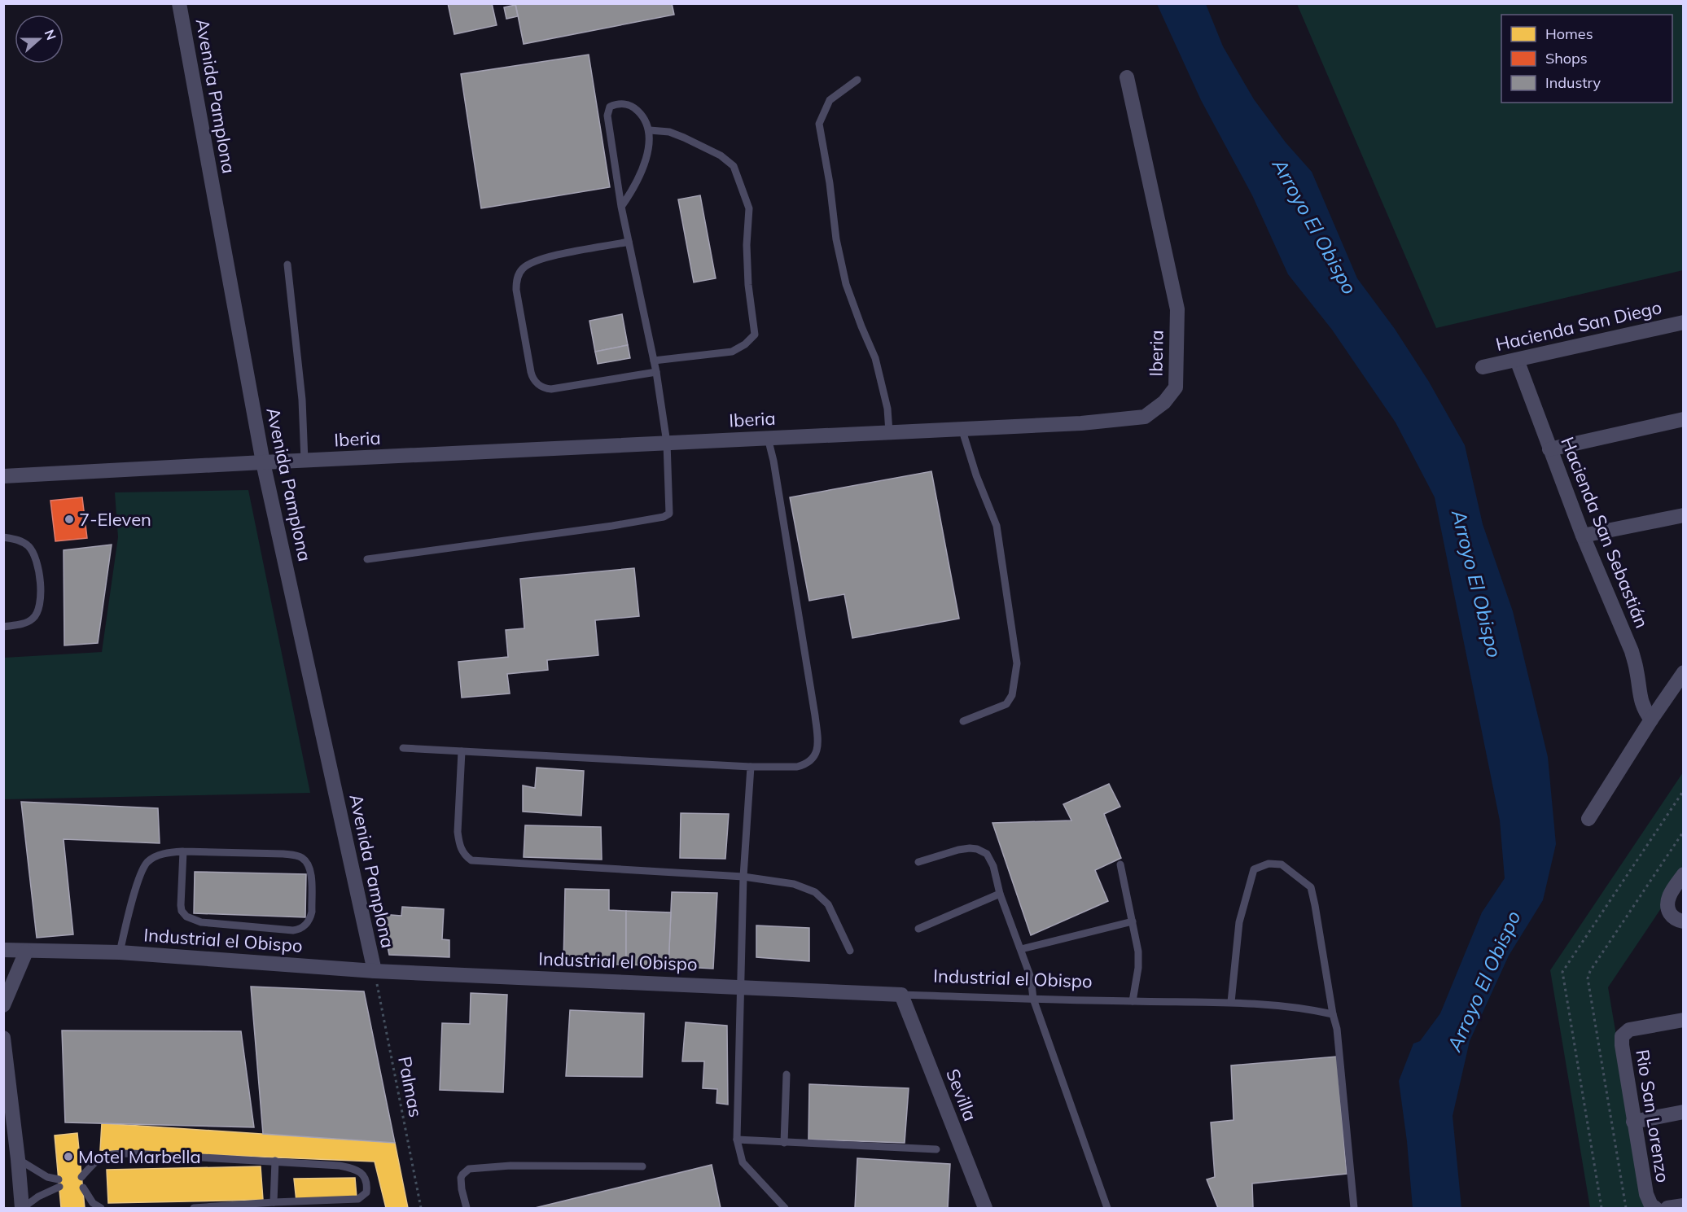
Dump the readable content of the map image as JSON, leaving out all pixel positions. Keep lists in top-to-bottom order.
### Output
{
  "streets": {
    "street": [
      "Avenida Pamplona",
      "Hacienda San Diego",
      "Iberia",
      "Hacienda San Sebastián",
      "Industrial el Obispo",
      "Sevilla",
      "Rio San Lorenzo"
    ],
    "path": ["Palmas"]
  },
  "crossings": [
    ["Avenida Pamplona", "Iberia"],
    ["Avenida Pamplona", "Industrial el Obispo"],
    ["Avenida Pamplona", "Palmas"],
    ["Hacienda San Diego", "Hacienda San Sebastián"],
    ["Industrial el Obispo", "Palmas"],
    ["Industrial el Obispo", "Sevilla"]
  ],
  "water": ["Arroyo El Obispo"],
  "places": ["7-Eleven", "Motel Marbella"],
  "legend": ["Homes", "Shops", "Industry"],
  "north": "right"
}
